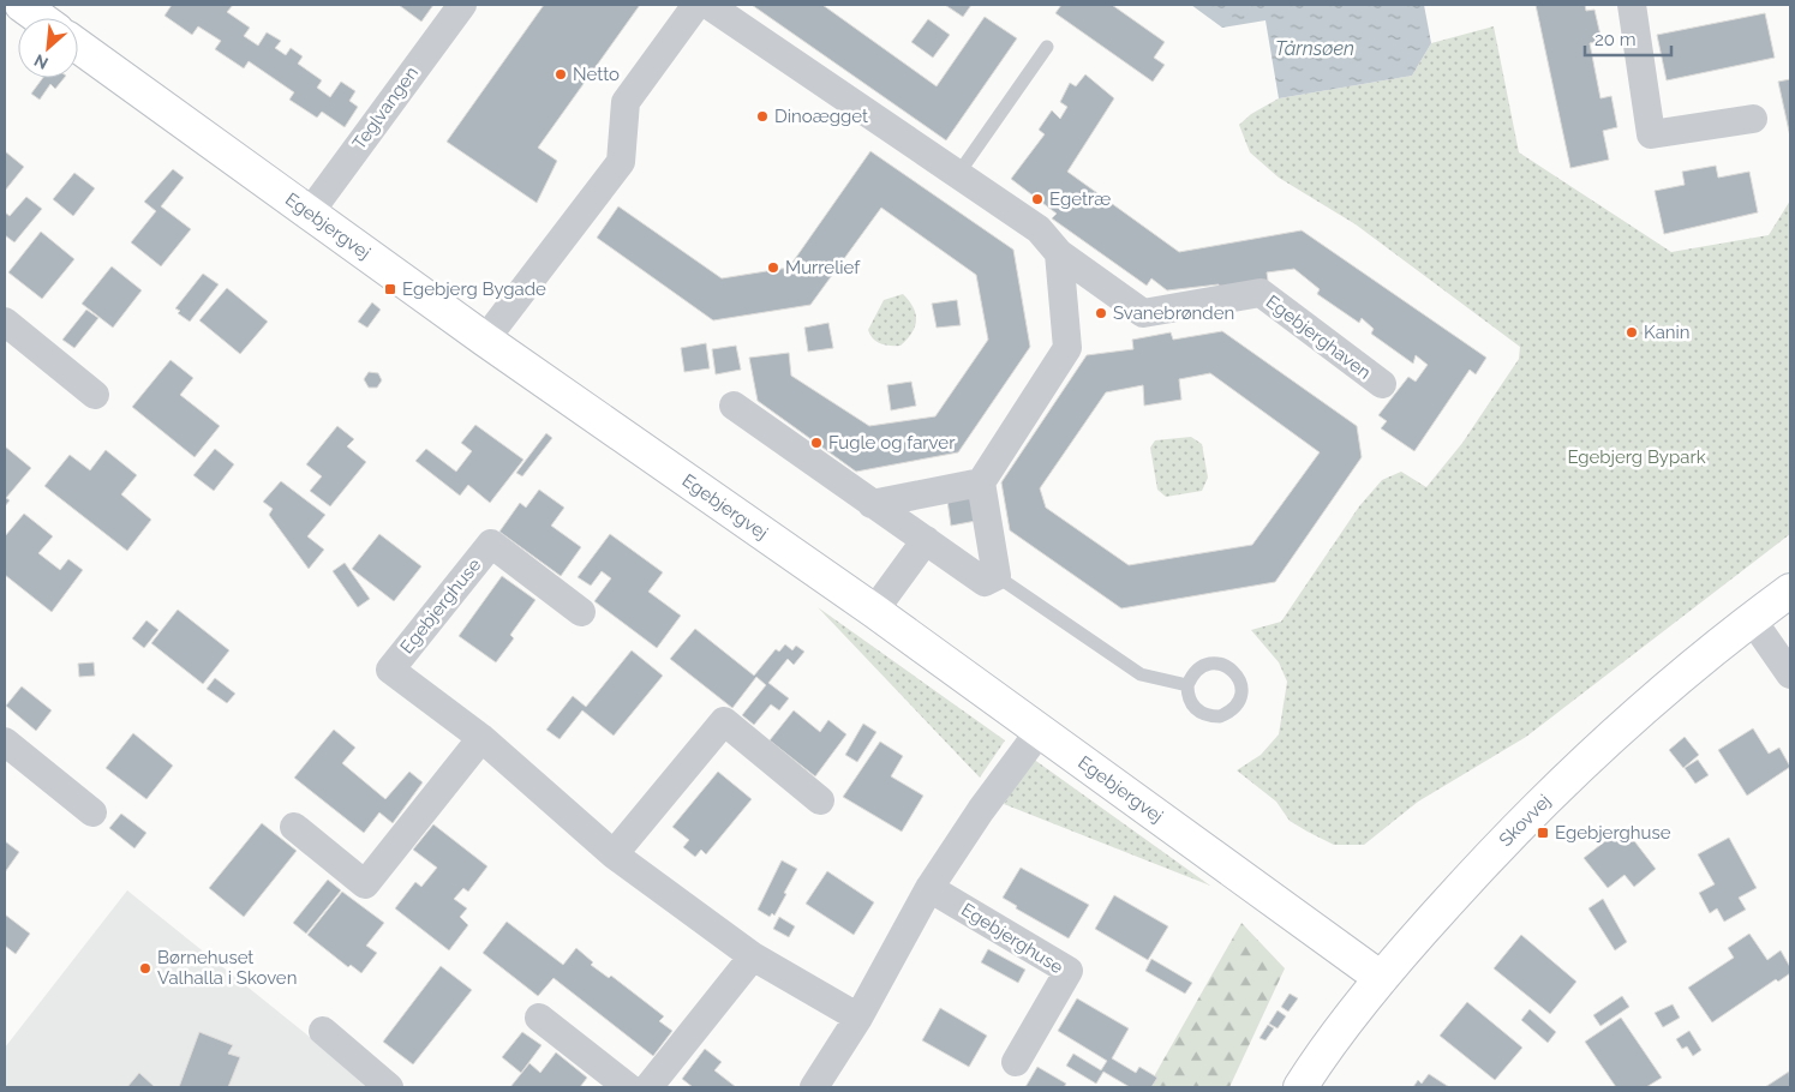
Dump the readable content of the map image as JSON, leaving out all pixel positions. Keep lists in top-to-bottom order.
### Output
{
  "streets": {
    "street": [
      "Teglvangen",
      "Egebjergvej",
      "Egebjerghaven",
      "Egebjerghuse",
      "Skovvej"
    ]
  },
  "crossings": [
    ["Teglvangen", "Egebjergvej"],
    ["Egebjergvej", "Skovvej"]
  ],
  "water": ["Tårnsøen"],
  "parks": ["Egebjerg Bypark"],
  "places": {
    "other": [
      "Netto",
      "Dinoægget",
      "Egetræ",
      "Murrelief",
      "Svanebrønden",
      "Kanin",
      "Fugle og farver",
      "Børnehuset Valhalla i Skoven"
    ],
    "transit": ["Egebjerg Bygade", "Egebjerghuse"]
  },
  "scale_bar": "20 m",
  "north": "bottom left"
}
